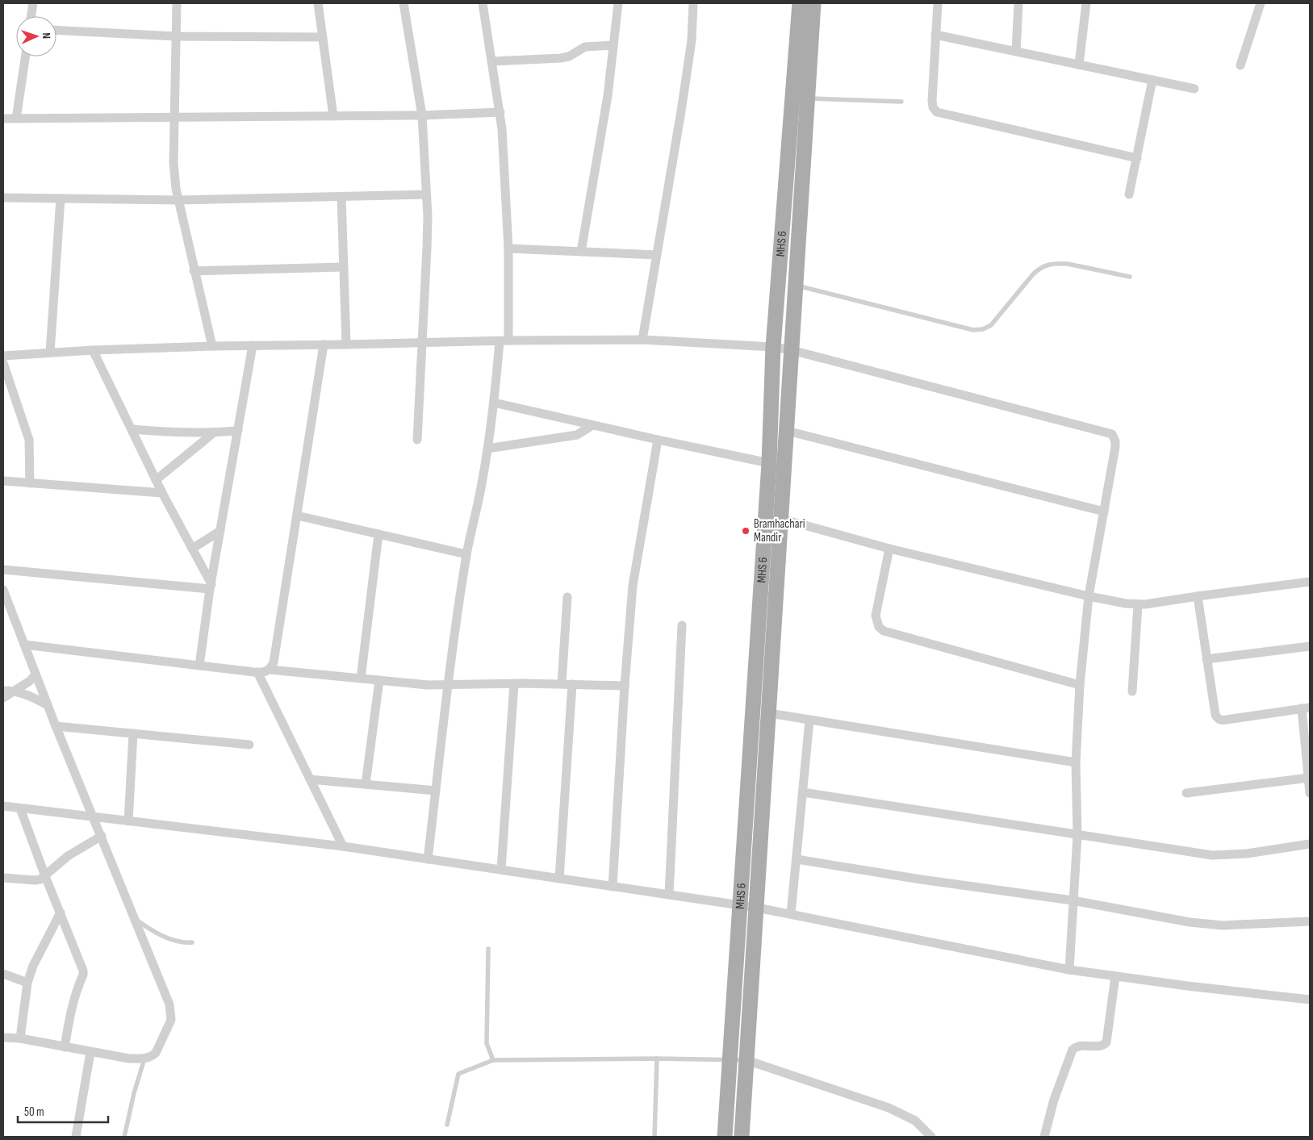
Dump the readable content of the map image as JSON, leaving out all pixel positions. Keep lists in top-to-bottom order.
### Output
{
  "streets": {
    "main road": ["MHS 6"]
  },
  "places": ["Bramhachari Mandir"],
  "scale_bar": "50 m",
  "north": "right"
}
